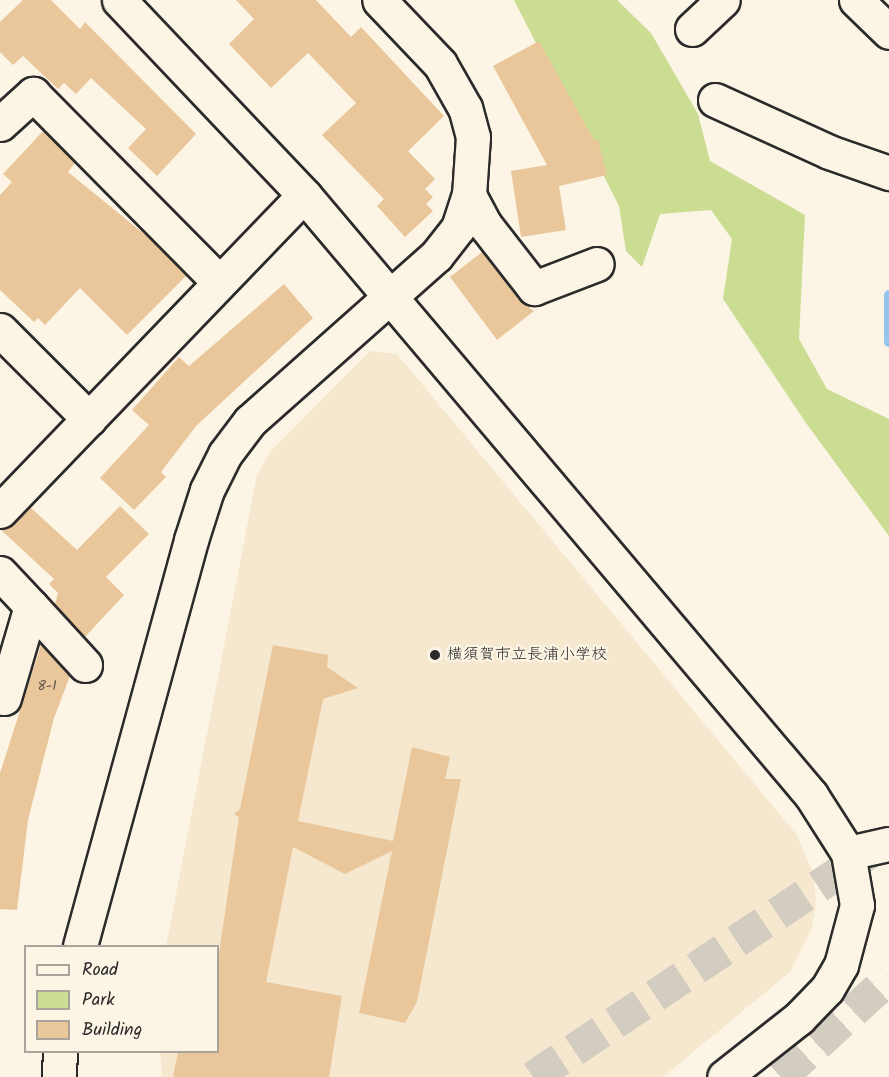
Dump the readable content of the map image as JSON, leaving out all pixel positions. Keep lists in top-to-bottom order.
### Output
{
  "places": ["横須賀市立長浦小学校"],
  "house_numbers": ["8-1"],
  "legend": ["Road", "Park", "Building"]
}
